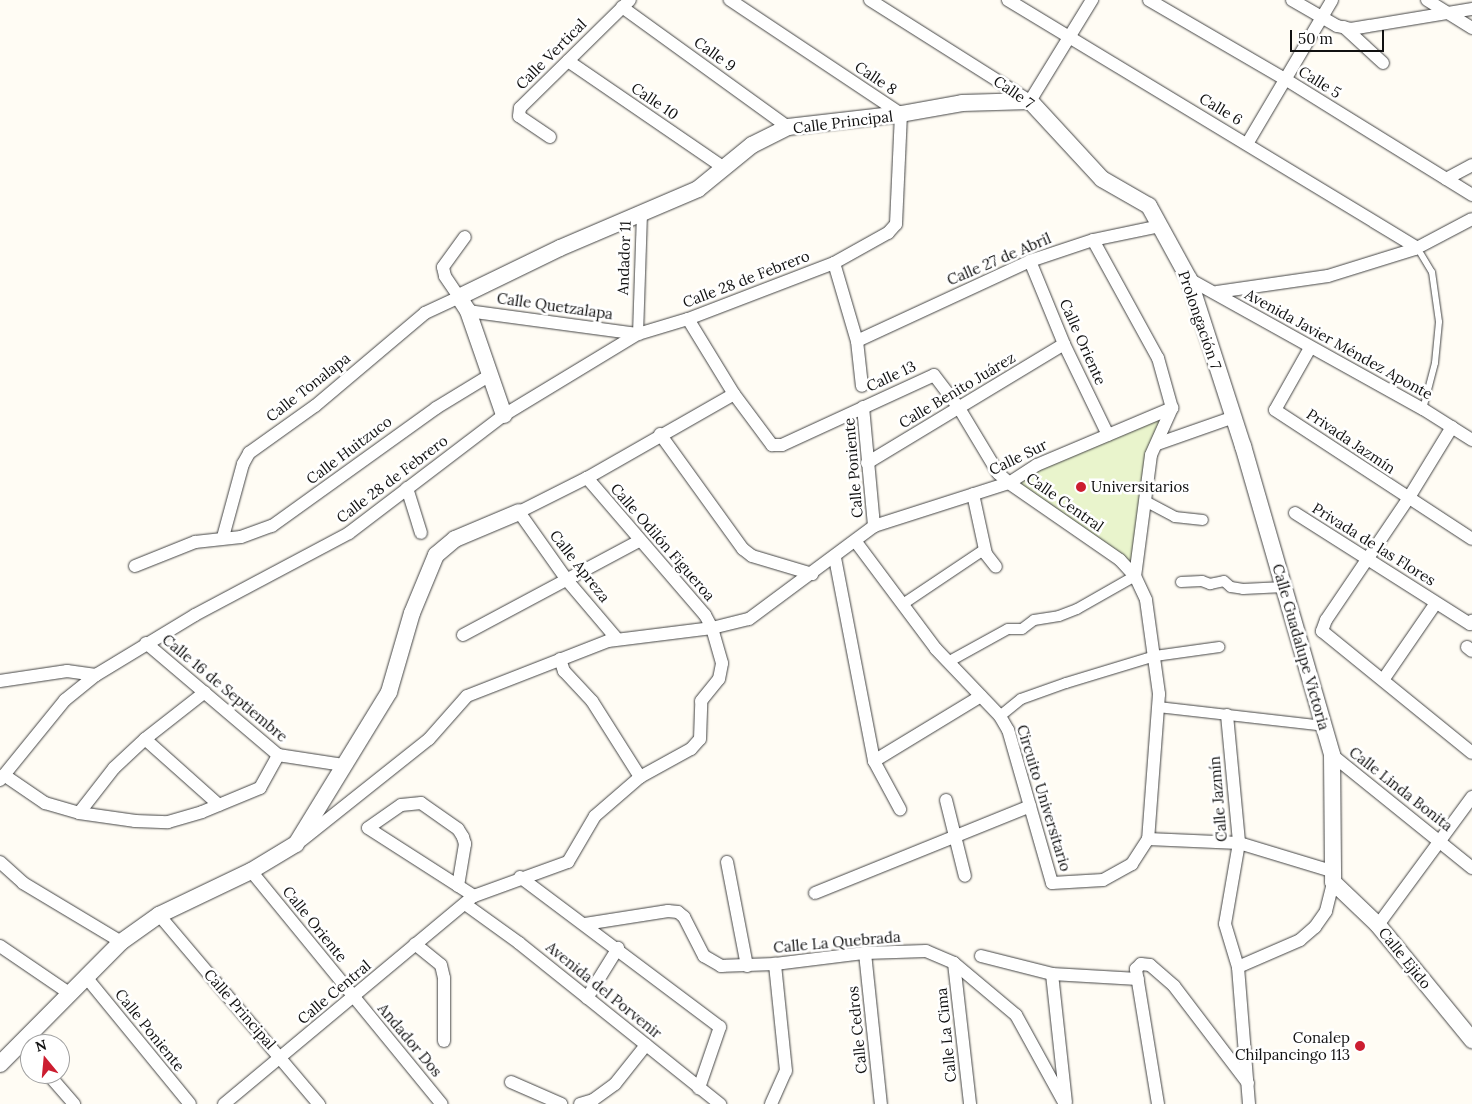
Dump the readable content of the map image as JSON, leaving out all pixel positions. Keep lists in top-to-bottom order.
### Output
{
  "streets": {
    "street": [
      "Calle Vertical",
      "Calle 9",
      "Calle 8",
      "Calle 5",
      "Calle 7",
      "Calle 10",
      "Calle 6",
      "Calle Principal",
      "Andador 11",
      "Calle 27 de Abril",
      "Calle 28 de Febrero",
      "Calle Quetzalapa",
      "Prolongación 7",
      "Calle Oriente",
      "Avenida Javier Méndez Aponte",
      "Calle 13",
      "Calle Tonalapa",
      "Calle Benito Juárez",
      "Privada Jazmín",
      "Calle Huitzuco",
      "Calle Sur",
      "Calle Poniente",
      "Calle Central",
      "Calle Odilón Figueroa",
      "Privada de las Flores",
      "Calle Apreza",
      "Calle Guadalupe Victoria",
      "Calle 16 de Septiembre",
      "Calle Linda Bonita",
      "Circuito Universitario",
      "Calle Jazmín",
      "Calle La Quebrada",
      "Calle Ejido",
      "Avenida del Porvenir",
      "Calle Cedros",
      "Calle La Cima",
      "Andador Dos"
    ]
  },
  "crossings": [
    ["Calle Vertical", "Calle 9"],
    ["Calle Vertical", "Calle 10"],
    ["Calle 9", "Calle Principal"],
    ["Calle 8", "Calle Principal"],
    ["Calle 8", "Calle 28 de Febrero"],
    ["Calle 7", "Calle Principal"],
    ["Calle 7", "Calle 27 de Abril"],
    ["Calle 7", "Prolongación 7"],
    ["Calle 10", "Calle Principal"],
    ["Calle Principal", "Andador 11"],
    ["Calle Principal", "Calle Tonalapa"],
    ["Calle Principal", "Calle Central"],
    ["Andador 11", "Calle 28 de Febrero"],
    ["Andador 11", "Calle Quetzalapa"],
    ["Calle 27 de Abril", "Prolongación 7"],
    ["Calle 27 de Abril", "Calle Oriente"],
    ["Calle 28 de Febrero", "Calle Quetzalapa"],
    ["Calle 28 de Febrero", "Calle 16 de Septiembre"],
    ["Prolongación 7", "Avenida Javier Méndez Aponte"],
    ["Prolongación 7", "Calle Guadalupe Victoria"],
    ["Calle Oriente", "Calle Benito Juárez"],
    ["Calle Oriente", "Calle Sur"],
    ["Calle Oriente", "Calle Central"],
    ["Calle Oriente", "Andador Dos"],
    ["Avenida Javier Méndez Aponte", "Privada Jazmín"],
    ["Calle 13", "Calle Poniente"],
    ["Calle 13", "Calle Central"],
    ["Calle Tonalapa", "Calle Huitzuco"],
    ["Calle Benito Juárez", "Calle Poniente"],
    ["Calle Benito Juárez", "Calle Central"],
    ["Calle Sur", "Calle Poniente"],
    ["Calle Sur", "Calle Central"],
    ["Calle Central", "Calle Odilón Figueroa"],
    ["Calle Central", "Avenida del Porvenir"],
    ["Calle Central", "Andador Dos"],
    ["Calle Guadalupe Victoria", "Calle Linda Bonita"],
    ["Calle Guadalupe Victoria", "Calle Ejido"],
    ["Calle La Quebrada", "Calle Cedros"],
    ["Calle La Quebrada", "Calle La Cima"]
  ],
  "places": ["Universitarios", "Conalep Chilpancingo 113"],
  "scale_bar": "50 m",
  "north": "top"
}
